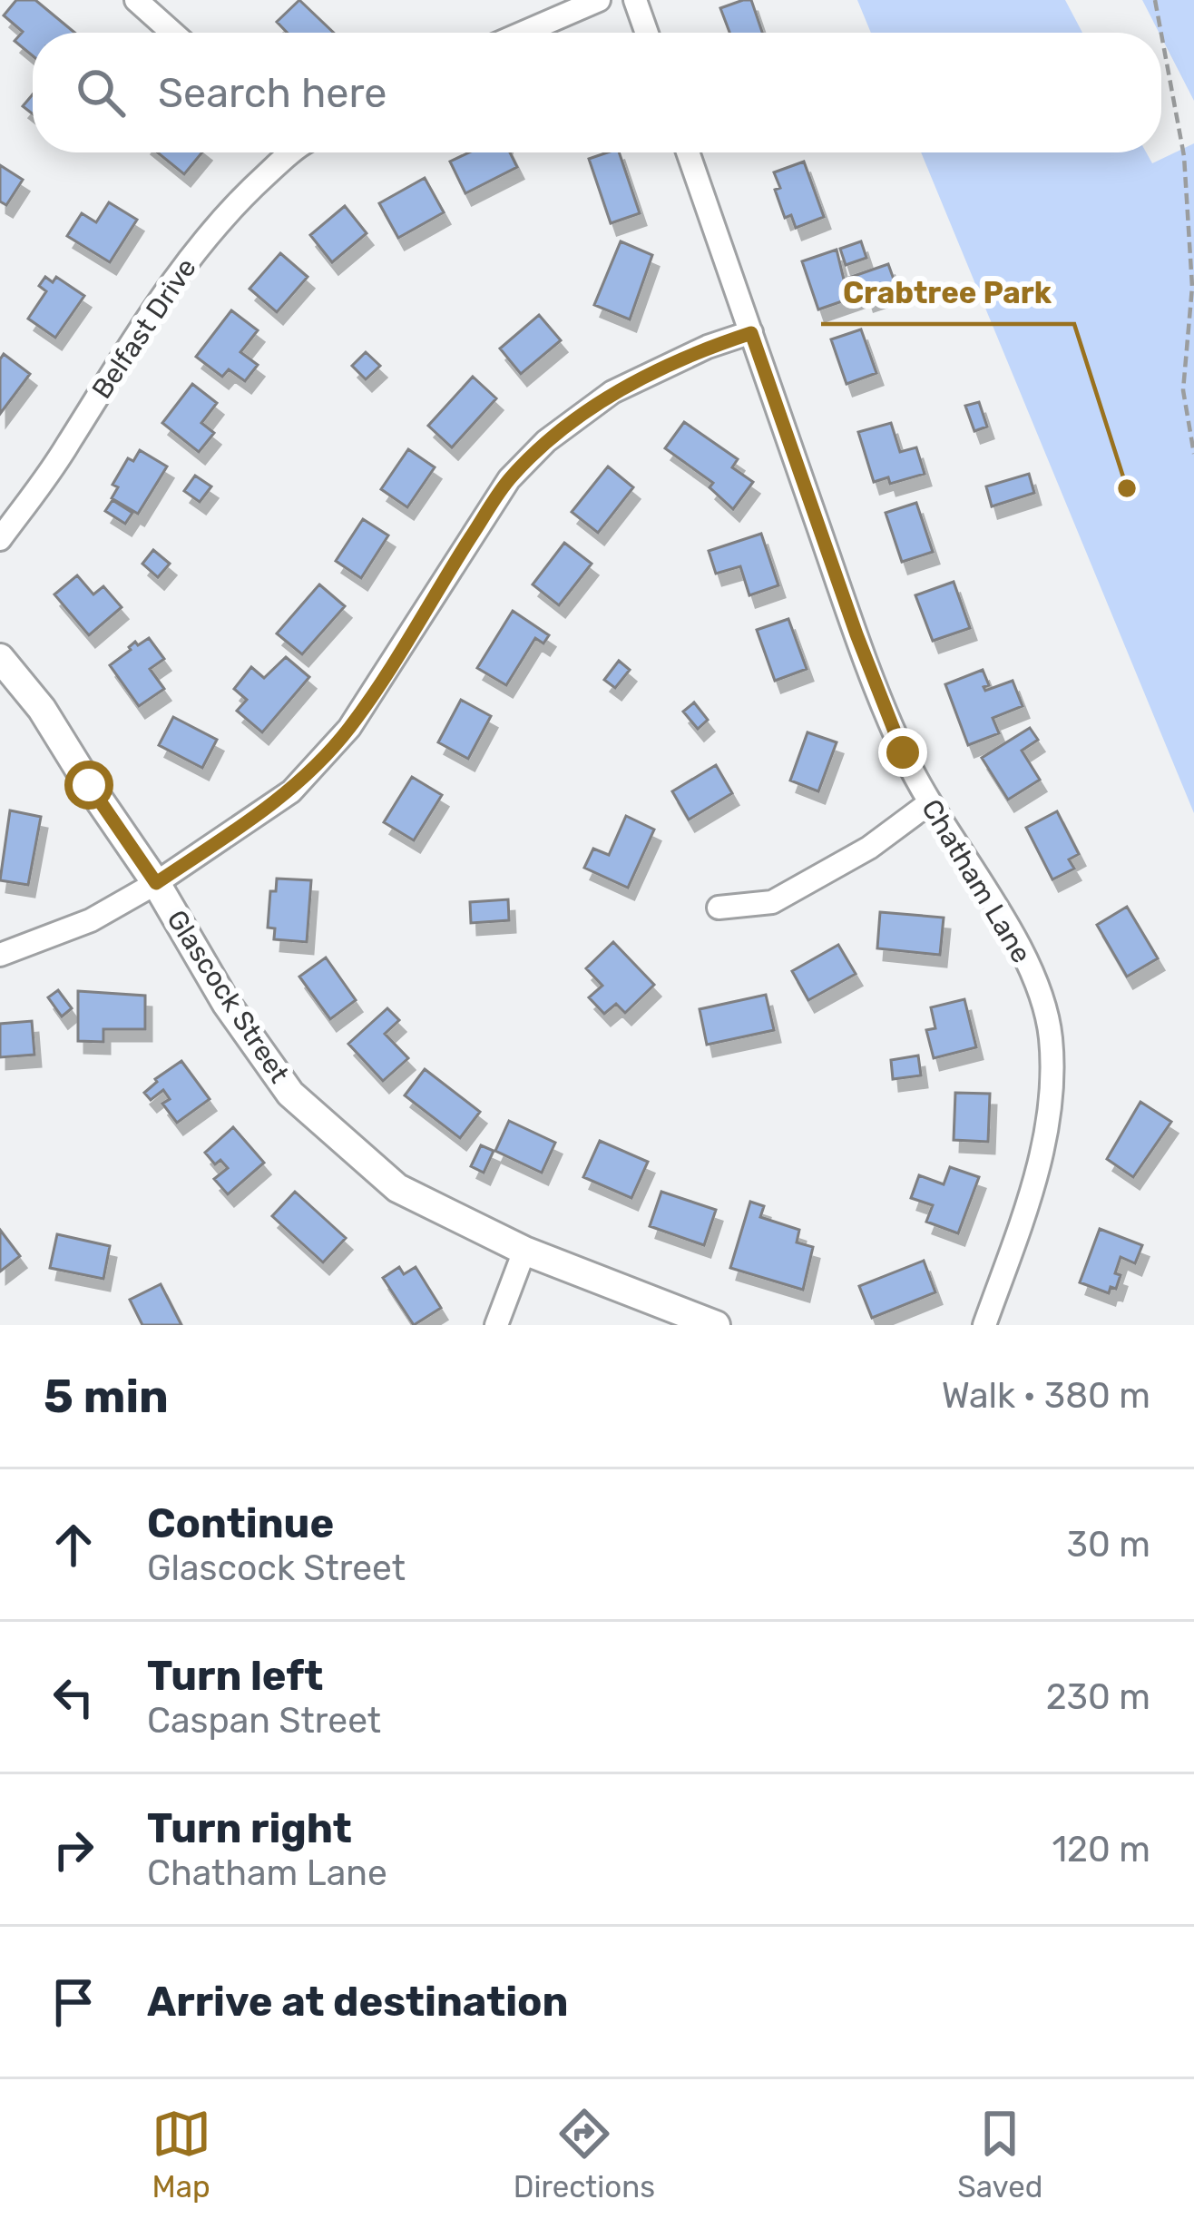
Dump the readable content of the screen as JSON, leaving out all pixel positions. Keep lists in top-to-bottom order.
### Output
{
  "streets": {
    "street": ["Belfast Drive", "Chatham Lane", "Glascock Street"]
  },
  "places": ["Crabtree Park"],
  "page": {
    "search": "Search here",
    "heading": ["5 min", "Walk · 380 m"],
    "list": [
      ["Continue", "Glascock Street", "30 m"],
      ["Turn left", "Caspan Street", "230 m"],
      ["Turn right", "Chatham Lane", "120 m"],
      "Arrive at destination"
    ],
    "nav": ["Map", "Directions", "Saved"]
  }
}
